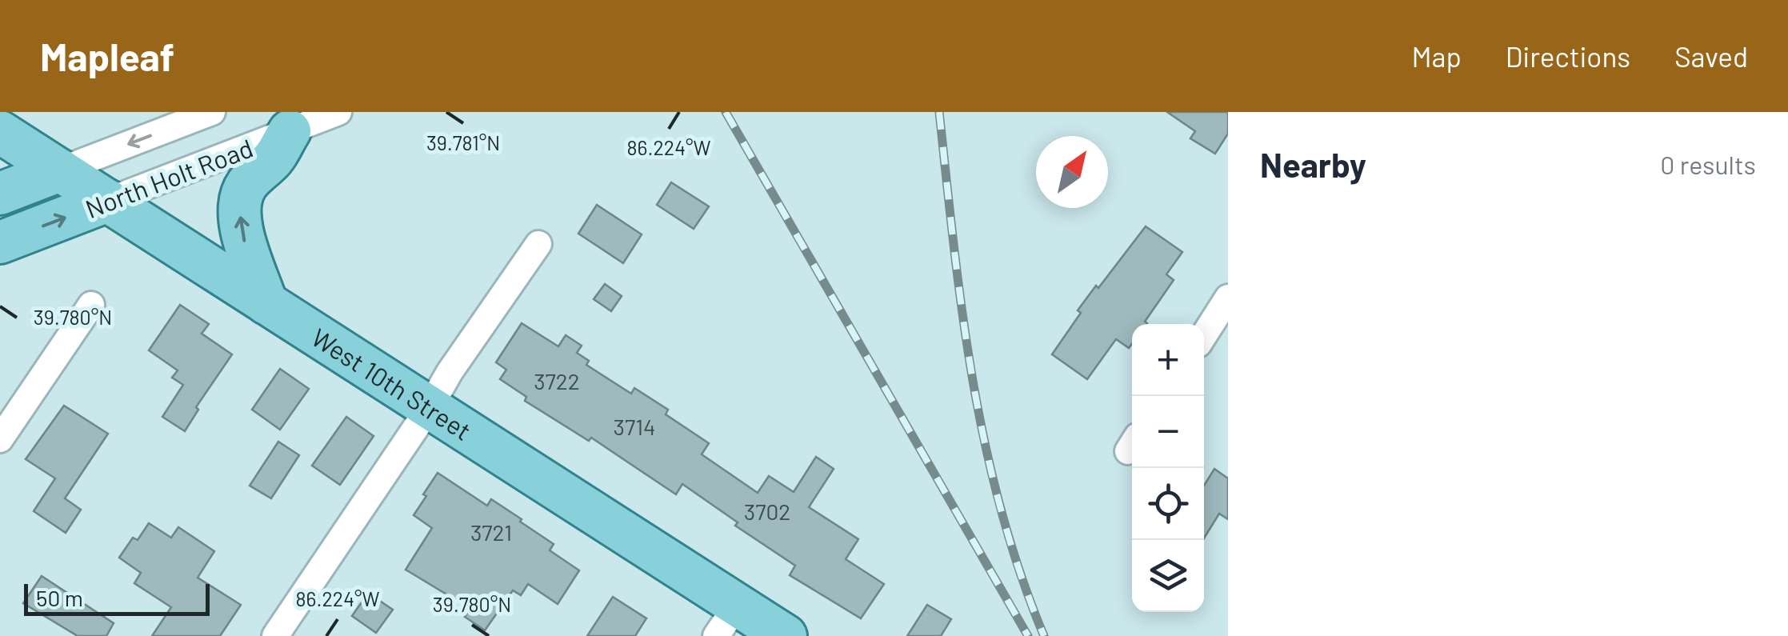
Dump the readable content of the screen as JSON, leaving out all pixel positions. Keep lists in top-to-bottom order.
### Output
{
  "streets": {
    "main road": ["North Holt Road", "West 10th Street"]
  },
  "crossings": [
    ["North Holt Road", "West 10th Street"]
  ],
  "house_numbers": [
    "3722",
    "3714",
    "3702",
    "3721"
  ],
  "scale_bar": "50 m",
  "north": "top right",
  "page": {
    "header": "Mapleaf",
    "nav": ["Map", "Directions", "Saved"],
    "heading": ["Nearby", "0 results"],
    "map_buttons": ["+", "−"],
    "scale": "50 m"
  },
  "coordinates": ["39.781°N", "86.224°W", "39.780°N"]
}
